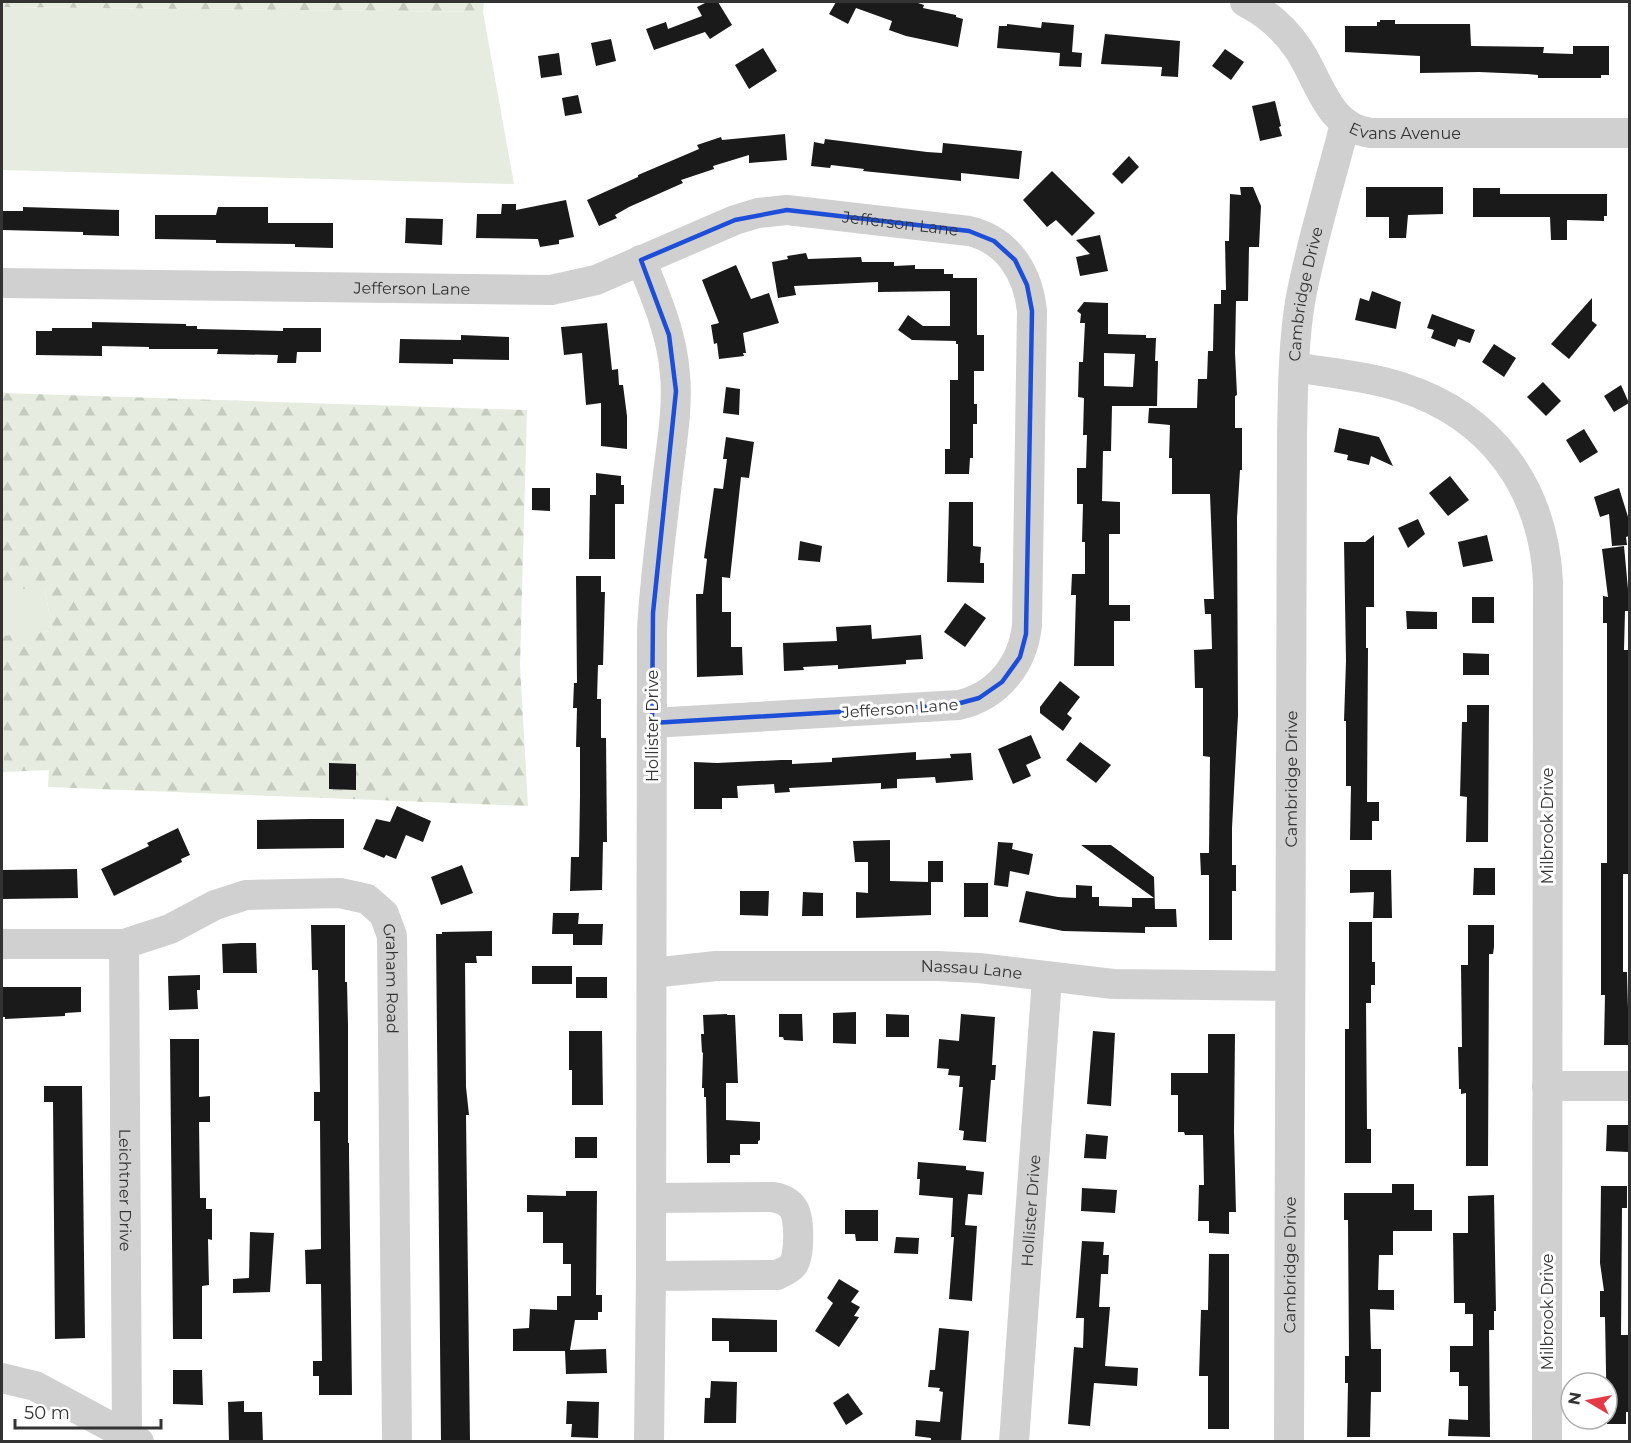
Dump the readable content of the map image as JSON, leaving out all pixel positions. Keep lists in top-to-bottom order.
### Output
{
  "streets": {
    "street": [
      "Evans Avenue",
      "Jefferson Lane",
      "Cambridge Drive",
      "Hollister Drive",
      "Milbrook Drive",
      "Nassau Lane",
      "Graham Road",
      "Leichtner Drive"
    ]
  },
  "crossings": [
    ["Evans Avenue", "Cambridge Drive"],
    ["Jefferson Lane", "Hollister Drive"],
    ["Cambridge Drive", "Milbrook Drive"],
    ["Cambridge Drive", "Nassau Lane"],
    ["Hollister Drive", "Nassau Lane"],
    ["Graham Road", "Leichtner Drive"]
  ],
  "scale_bar": "50 m",
  "north": "left"
}
